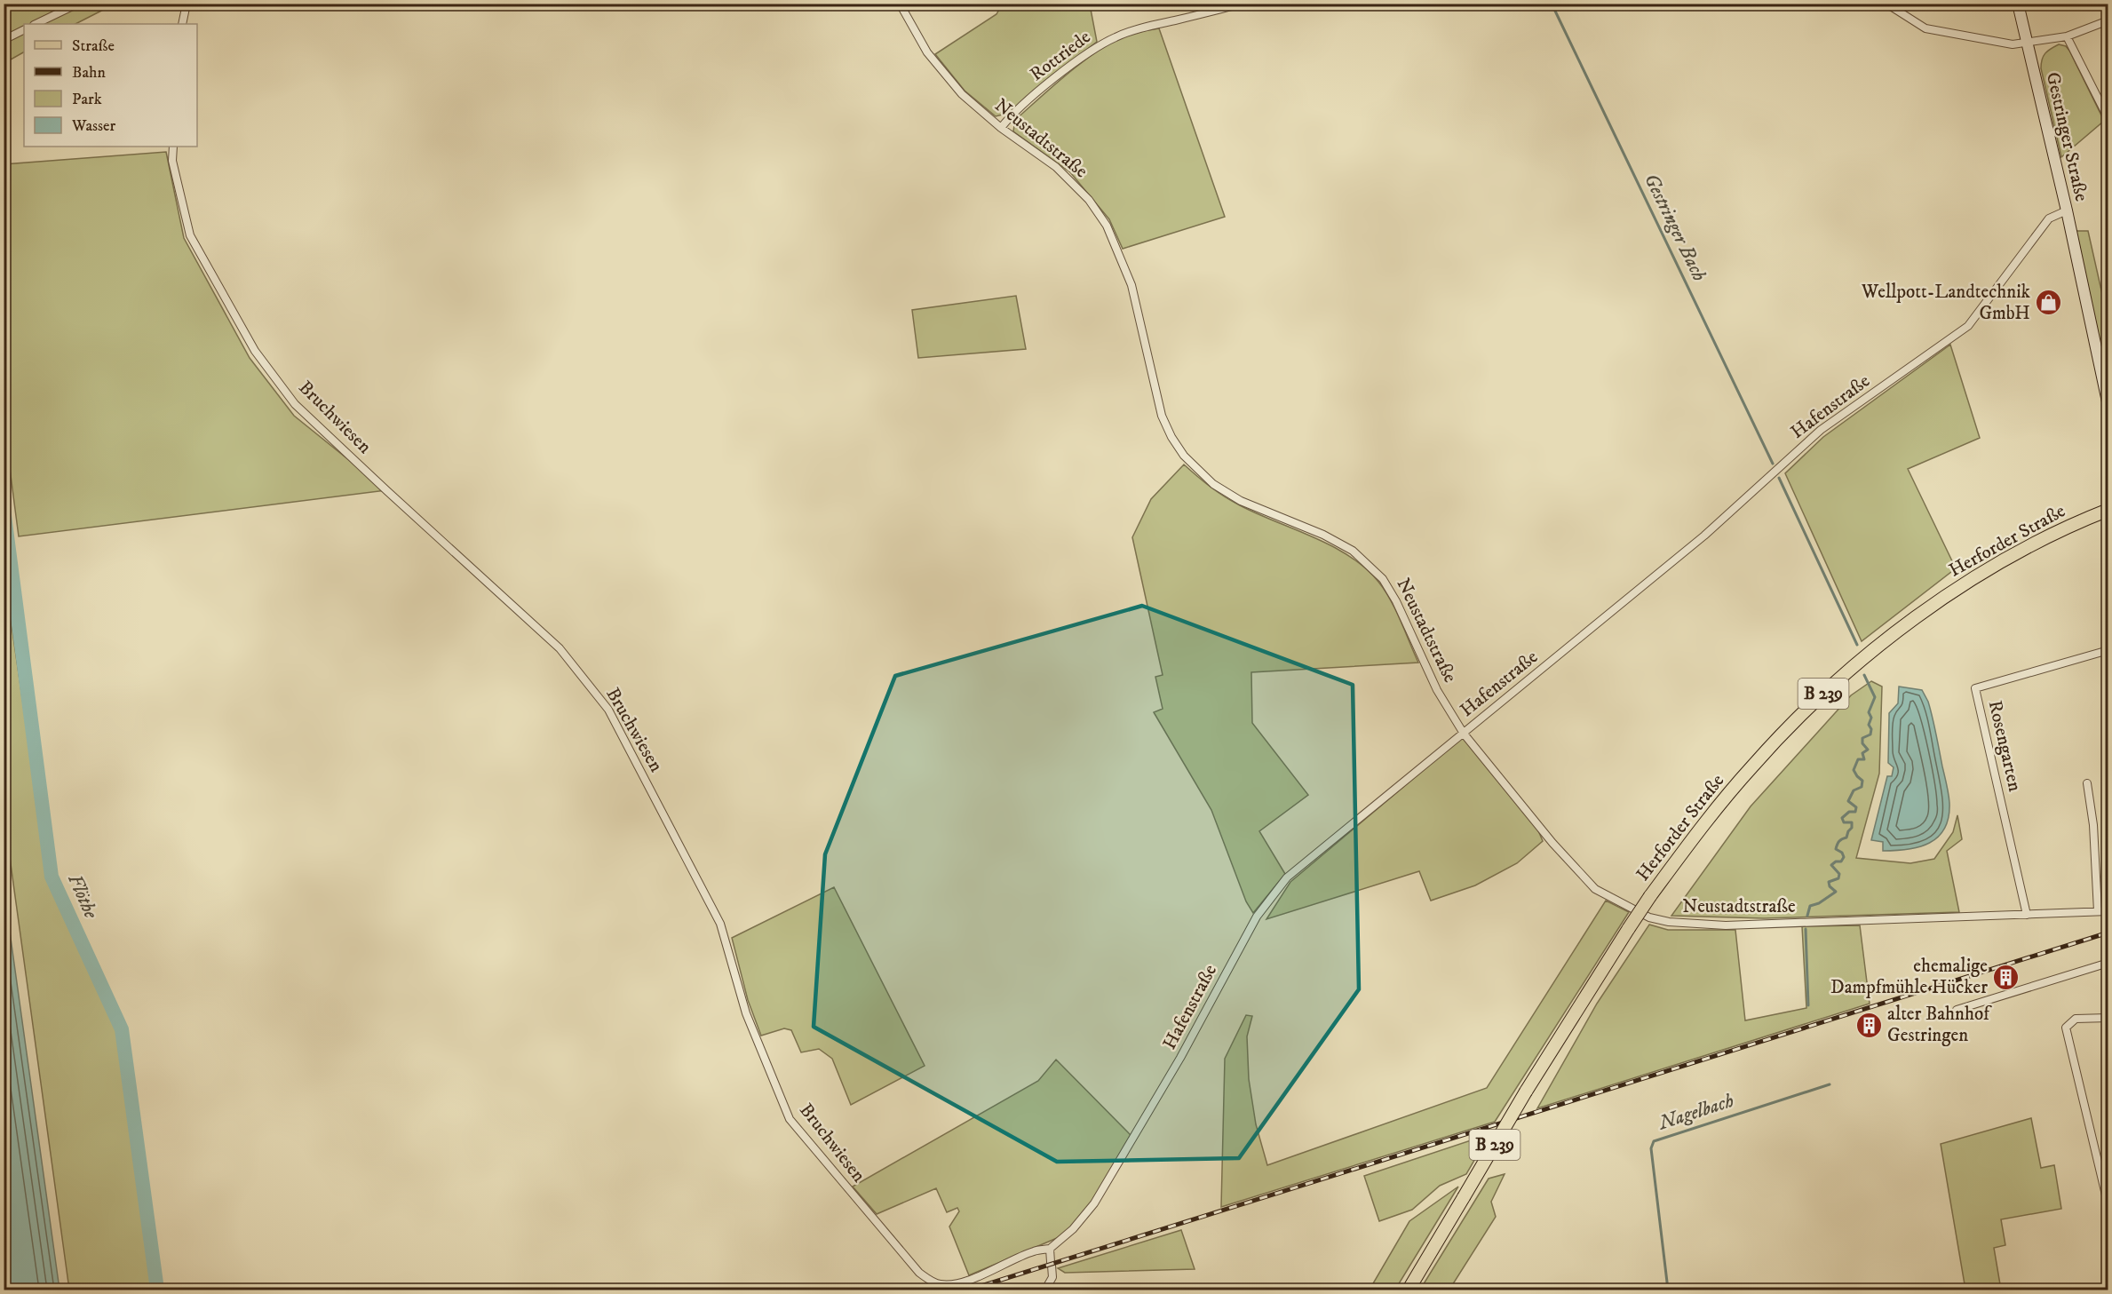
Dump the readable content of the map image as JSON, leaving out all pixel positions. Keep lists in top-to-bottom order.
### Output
{
  "streets": {
    "main road": ["Gestringer Straße", "Herforder Straße", "B 239"],
    "street": [
      "Rottriede",
      "Neustadtstraße",
      "Hafenstraße",
      "Bruchwiesen",
      "Rosengarten"
    ]
  },
  "crossings": [
    ["Rottriede", "Neustadtstraße"],
    ["Gestringer Straße", "Hafenstraße"],
    ["Neustadtstraße", "Hafenstraße"],
    ["Neustadtstraße", "Rosengarten"],
    ["Hafenstraße", "Bruchwiesen"]
  ],
  "water": ["Gestringer Bach", "Flöthe", "Nagelbach"],
  "places": {
    "shop": ["Wellpott-Landtechnik GmbH"],
    "building": ["ehemalige Dampfmühle Hücker", "alter Bahnhof Gestringen"]
  },
  "legend": [
    "Straße",
    "Bahn",
    "Park",
    "Wasser"
  ]
}
